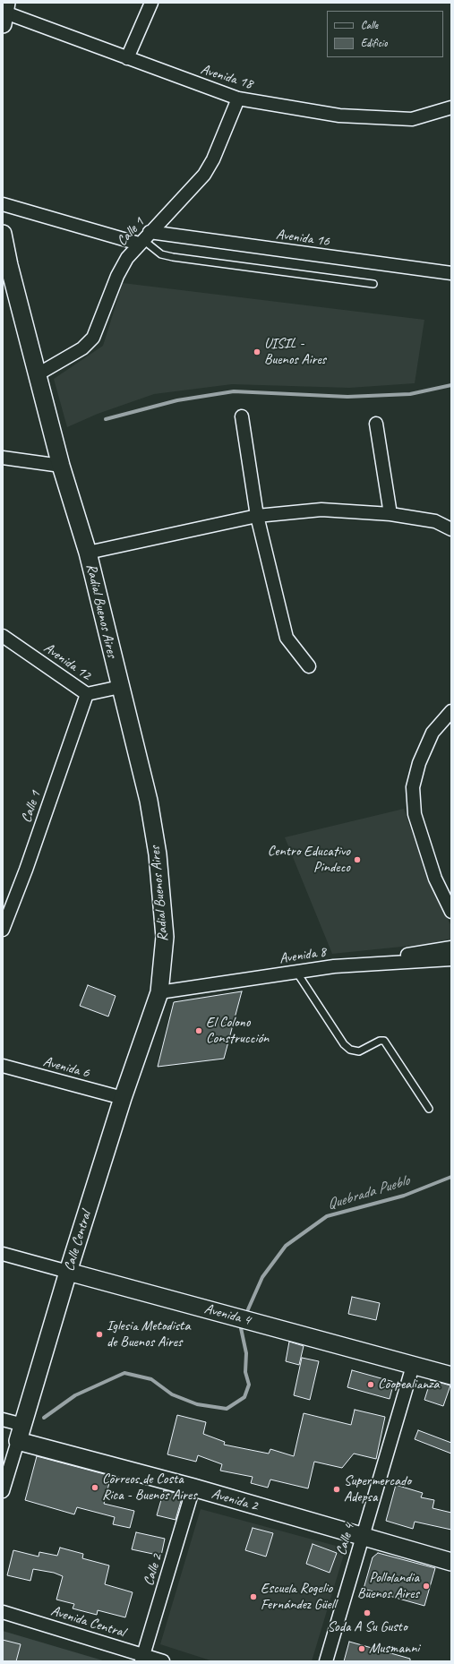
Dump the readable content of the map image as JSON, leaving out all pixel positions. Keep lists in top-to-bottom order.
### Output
{
  "streets": {
    "main road": [
      "Radial Buenos Aires",
      "Calle Central",
      "Avenida 4",
      "Avenida 2"
    ],
    "street": [
      "Avenida 18",
      "Calle 1",
      "Avenida 16",
      "Avenida 12",
      "Avenida 8",
      "Avenida 6",
      "Calle 4",
      "Calle 2",
      "Avenida Central"
    ]
  },
  "crossings": [
    ["Avenida 18", "Calle 1"],
    ["Calle 1", "Avenida 16"],
    ["Calle 1", "Radial Buenos Aires"],
    ["Calle 1", "Avenida 12"],
    ["Radial Buenos Aires", "Avenida 12"],
    ["Radial Buenos Aires", "Avenida 8"],
    ["Radial Buenos Aires", "Calle Central"],
    ["Avenida 8", "Calle Central"],
    ["Avenida 6", "Calle Central"],
    ["Calle Central", "Avenida 4"],
    ["Calle Central", "Avenida 2"],
    ["Avenida 4", "Calle 4"],
    ["Avenida 2", "Calle 4"],
    ["Avenida 2", "Calle 2"],
    ["Calle 2", "Avenida Central"]
  ],
  "water": ["Quebrada Pueblo"],
  "places": [
    "UISIL - Buenos Aires",
    "Centro Educativo Pindeco",
    "El Colono Construcción",
    "Iglesia Metodista de Buenos Aires",
    "Coopealianza",
    "Correos de Costa Rica - Buenos Aires",
    "Supermercado Adepsa",
    "Pollolandia Buenos Aires",
    "Escuela Rogelio Fernández Güell",
    "Soda A Su Gusto",
    "Musmanni"
  ],
  "legend": ["Calle", "Edificio"]
}
